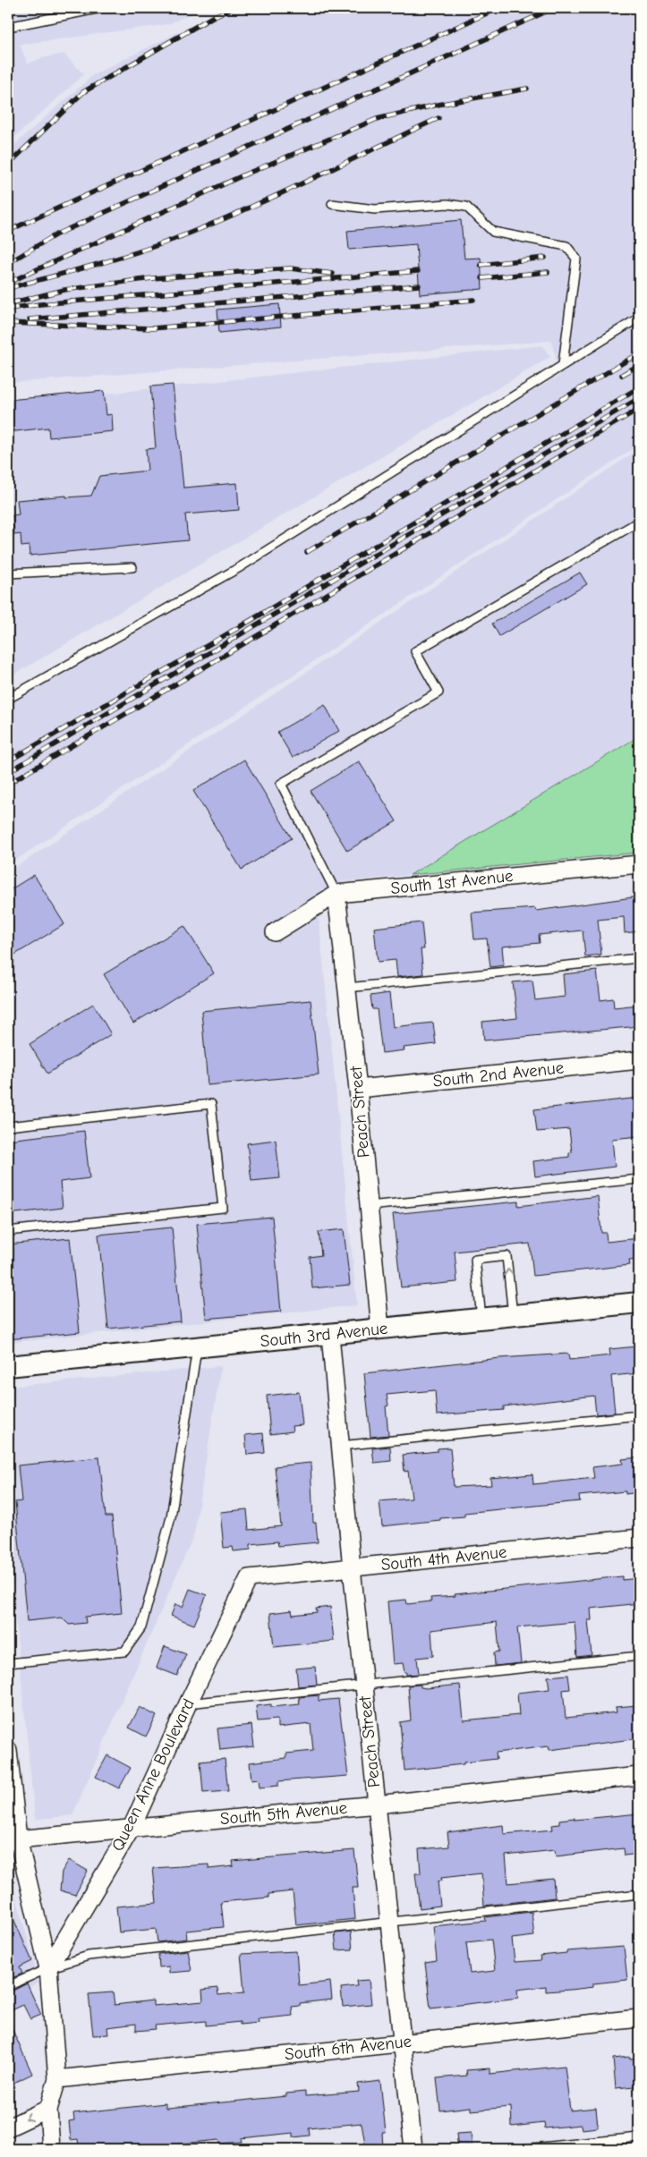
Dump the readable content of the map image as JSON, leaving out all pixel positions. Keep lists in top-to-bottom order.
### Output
{
  "streets": {
    "street": [
      "South 1st Avenue",
      "South 2nd Avenue",
      "Peach Street",
      "South 3rd Avenue",
      "South 4th Avenue",
      "Queen Anne Boulevard",
      "South 5th Avenue",
      "South 6th Avenue"
    ]
  },
  "crossings": [
    ["South 1st Avenue", "Peach Street"],
    ["South 2nd Avenue", "Peach Street"],
    ["Peach Street", "South 3rd Avenue"],
    ["Peach Street", "South 4th Avenue"],
    ["Peach Street", "South 5th Avenue"],
    ["Peach Street", "South 6th Avenue"],
    ["South 4th Avenue", "Queen Anne Boulevard"],
    ["Queen Anne Boulevard", "South 5th Avenue"]
  ]
}
